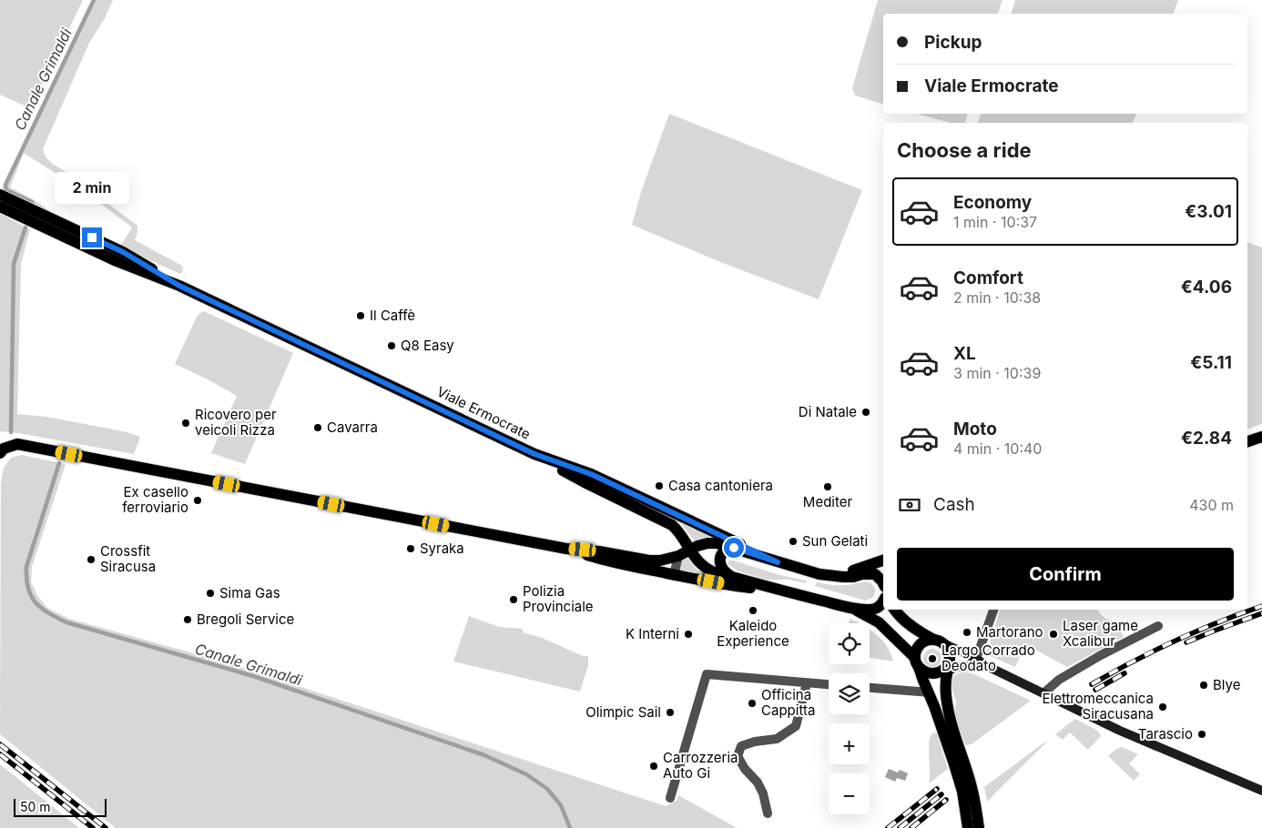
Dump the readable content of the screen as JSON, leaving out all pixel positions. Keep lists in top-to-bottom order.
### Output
{
  "streets": {
    "main road": ["Viale Ermocrate"]
  },
  "water": ["Canale Grimaldi"],
  "places": [
    "Il Caffè",
    "Q8 Easy",
    "Di Natale",
    "Ricovero per veicoli Rizza",
    "Cavarra",
    "Casa cantoniera",
    "Mediter",
    "Ex casello ferroviario",
    "Sun Gelati",
    "Syraka",
    "Crossfit Siracusa",
    "Sima Gas",
    "Polizia Provinciale",
    "Kaleido Experience",
    "Bregoli Service",
    "Martorano",
    "K Interni",
    "Laser game Xcalibur",
    "Largo Corrado Deodato",
    "Blye",
    "Officina Cappitta",
    "Elettromeccanica Siracusana",
    "Olimpic Sail",
    "Tarascio",
    "Carrozzeria Auto Gi"
  ],
  "scale_bar": "50 m",
  "page": {
    "banner": ["Pickup", "Viale Ermocrate"],
    "heading": "Choose a ride",
    "bubble": "2 min",
    "list": [
      {
        "name": "Economy",
        "note": "1 min · 10:37",
        "value": "€3.01"
      },
      {
        "name": "Comfort",
        "note": "2 min · 10:38",
        "value": "€4.06"
      },
      {
        "name": "XL",
        "note": "3 min · 10:39",
        "value": "€5.11"
      },
      {
        "name": "Moto",
        "note": "4 min · 10:40",
        "value": "€2.84"
      }
    ],
    "pay": ["Cash", "430 m"],
    "buttons": "Confirm",
    "map_buttons": ["+", "−"],
    "scale": "50 m"
  }
}
